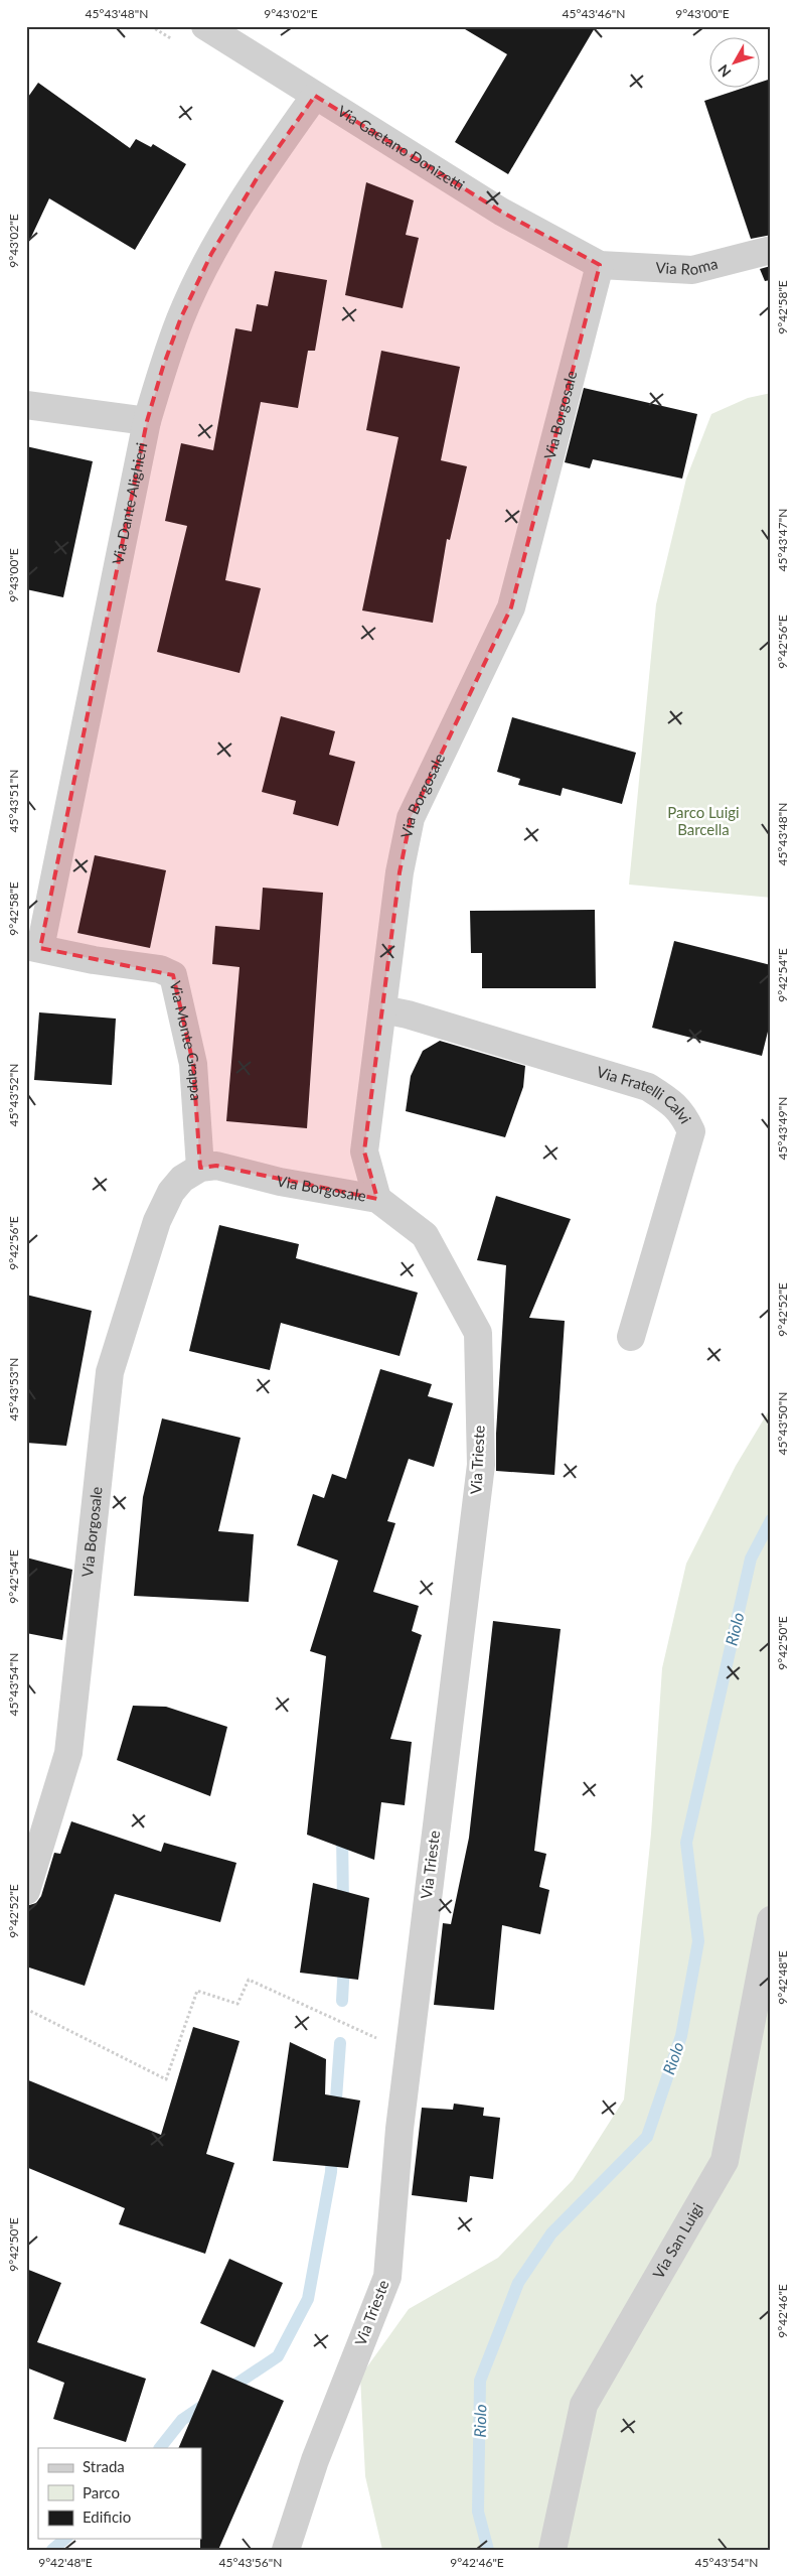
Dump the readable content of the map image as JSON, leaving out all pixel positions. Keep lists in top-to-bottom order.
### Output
{
  "streets": {
    "street": [
      "Via Gaetano Donizetti",
      "Via Roma",
      "Via Borgosale",
      "Via Dante Alighieri",
      "Via Monte Grappa",
      "Via Fratelli Calvi",
      "Via Trieste",
      "Via San Luigi"
    ]
  },
  "crossings": [
    ["Via Gaetano Donizetti", "Via Roma"],
    ["Via Gaetano Donizetti", "Via Borgosale"],
    ["Via Gaetano Donizetti", "Via Dante Alighieri"],
    ["Via Roma", "Via Borgosale"],
    ["Via Borgosale", "Via Monte Grappa"],
    ["Via Borgosale", "Via Fratelli Calvi"],
    ["Via Borgosale", "Via Trieste"],
    ["Via Dante Alighieri", "Via Monte Grappa"]
  ],
  "water": ["Riolo"],
  "parks": ["Parco Luigi Barcella"],
  "legend": ["Strada", "Parco", "Edificio"],
  "north": "bottom left",
  "coordinates": [
    "45°43'48\"N",
    "9°43'02\"E",
    "45°43'46\"N",
    "9°43'00\"E",
    "9°42'58\"E",
    "45°43'47\"N",
    "9°42'56\"E",
    "45°43'51\"N",
    "9°42'54\"E",
    "45°43'52\"N",
    "45°43'49\"N",
    "9°42'52\"E",
    "45°43'53\"N",
    "45°43'50\"N",
    "9°42'50\"E",
    "45°43'54\"N",
    "9°42'48\"E",
    "9°42'46\"E",
    "45°43'56\"N"
  ]
}
